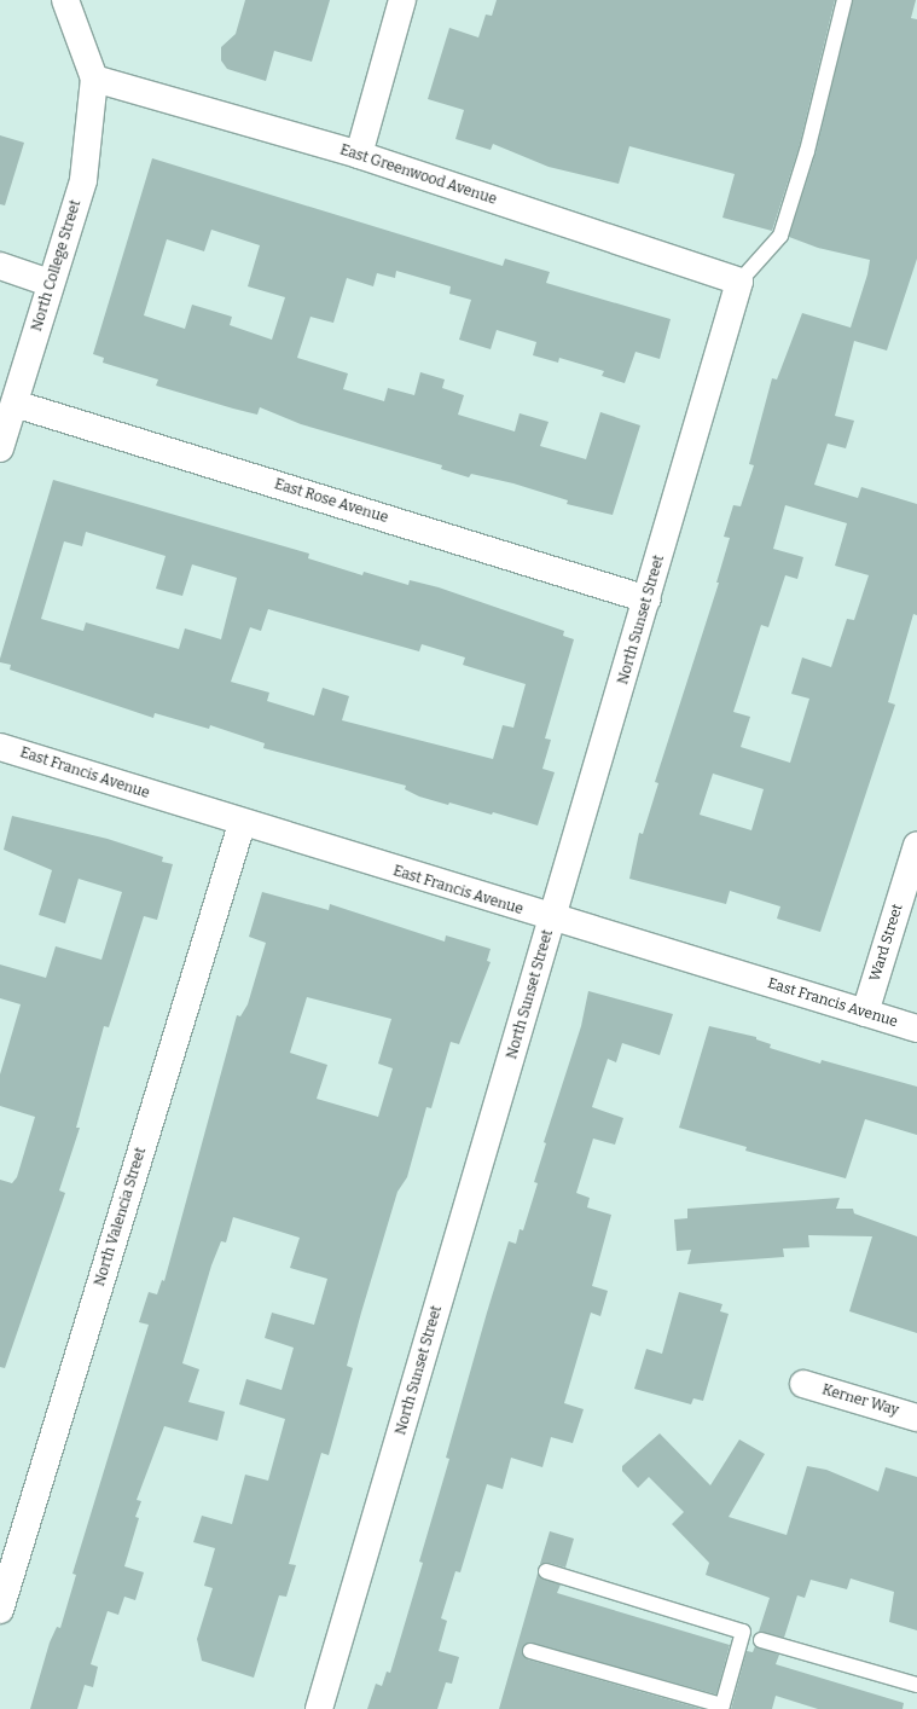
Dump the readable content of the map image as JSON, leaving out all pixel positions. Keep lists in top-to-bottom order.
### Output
{
  "streets": {
    "street": [
      "East Greenwood Avenue",
      "North College Street",
      "East Rose Avenue",
      "North Sunset Street",
      "East Francis Avenue",
      "Ward Street",
      "North Valencia Street",
      "Kerner Way"
    ]
  },
  "crossings": [
    ["East Greenwood Avenue", "North College Street"],
    ["East Greenwood Avenue", "North Sunset Street"],
    ["North College Street", "East Rose Avenue"],
    ["East Rose Avenue", "North Sunset Street"],
    ["North Sunset Street", "East Francis Avenue"],
    ["East Francis Avenue", "Ward Street"],
    ["East Francis Avenue", "North Valencia Street"]
  ]
}
